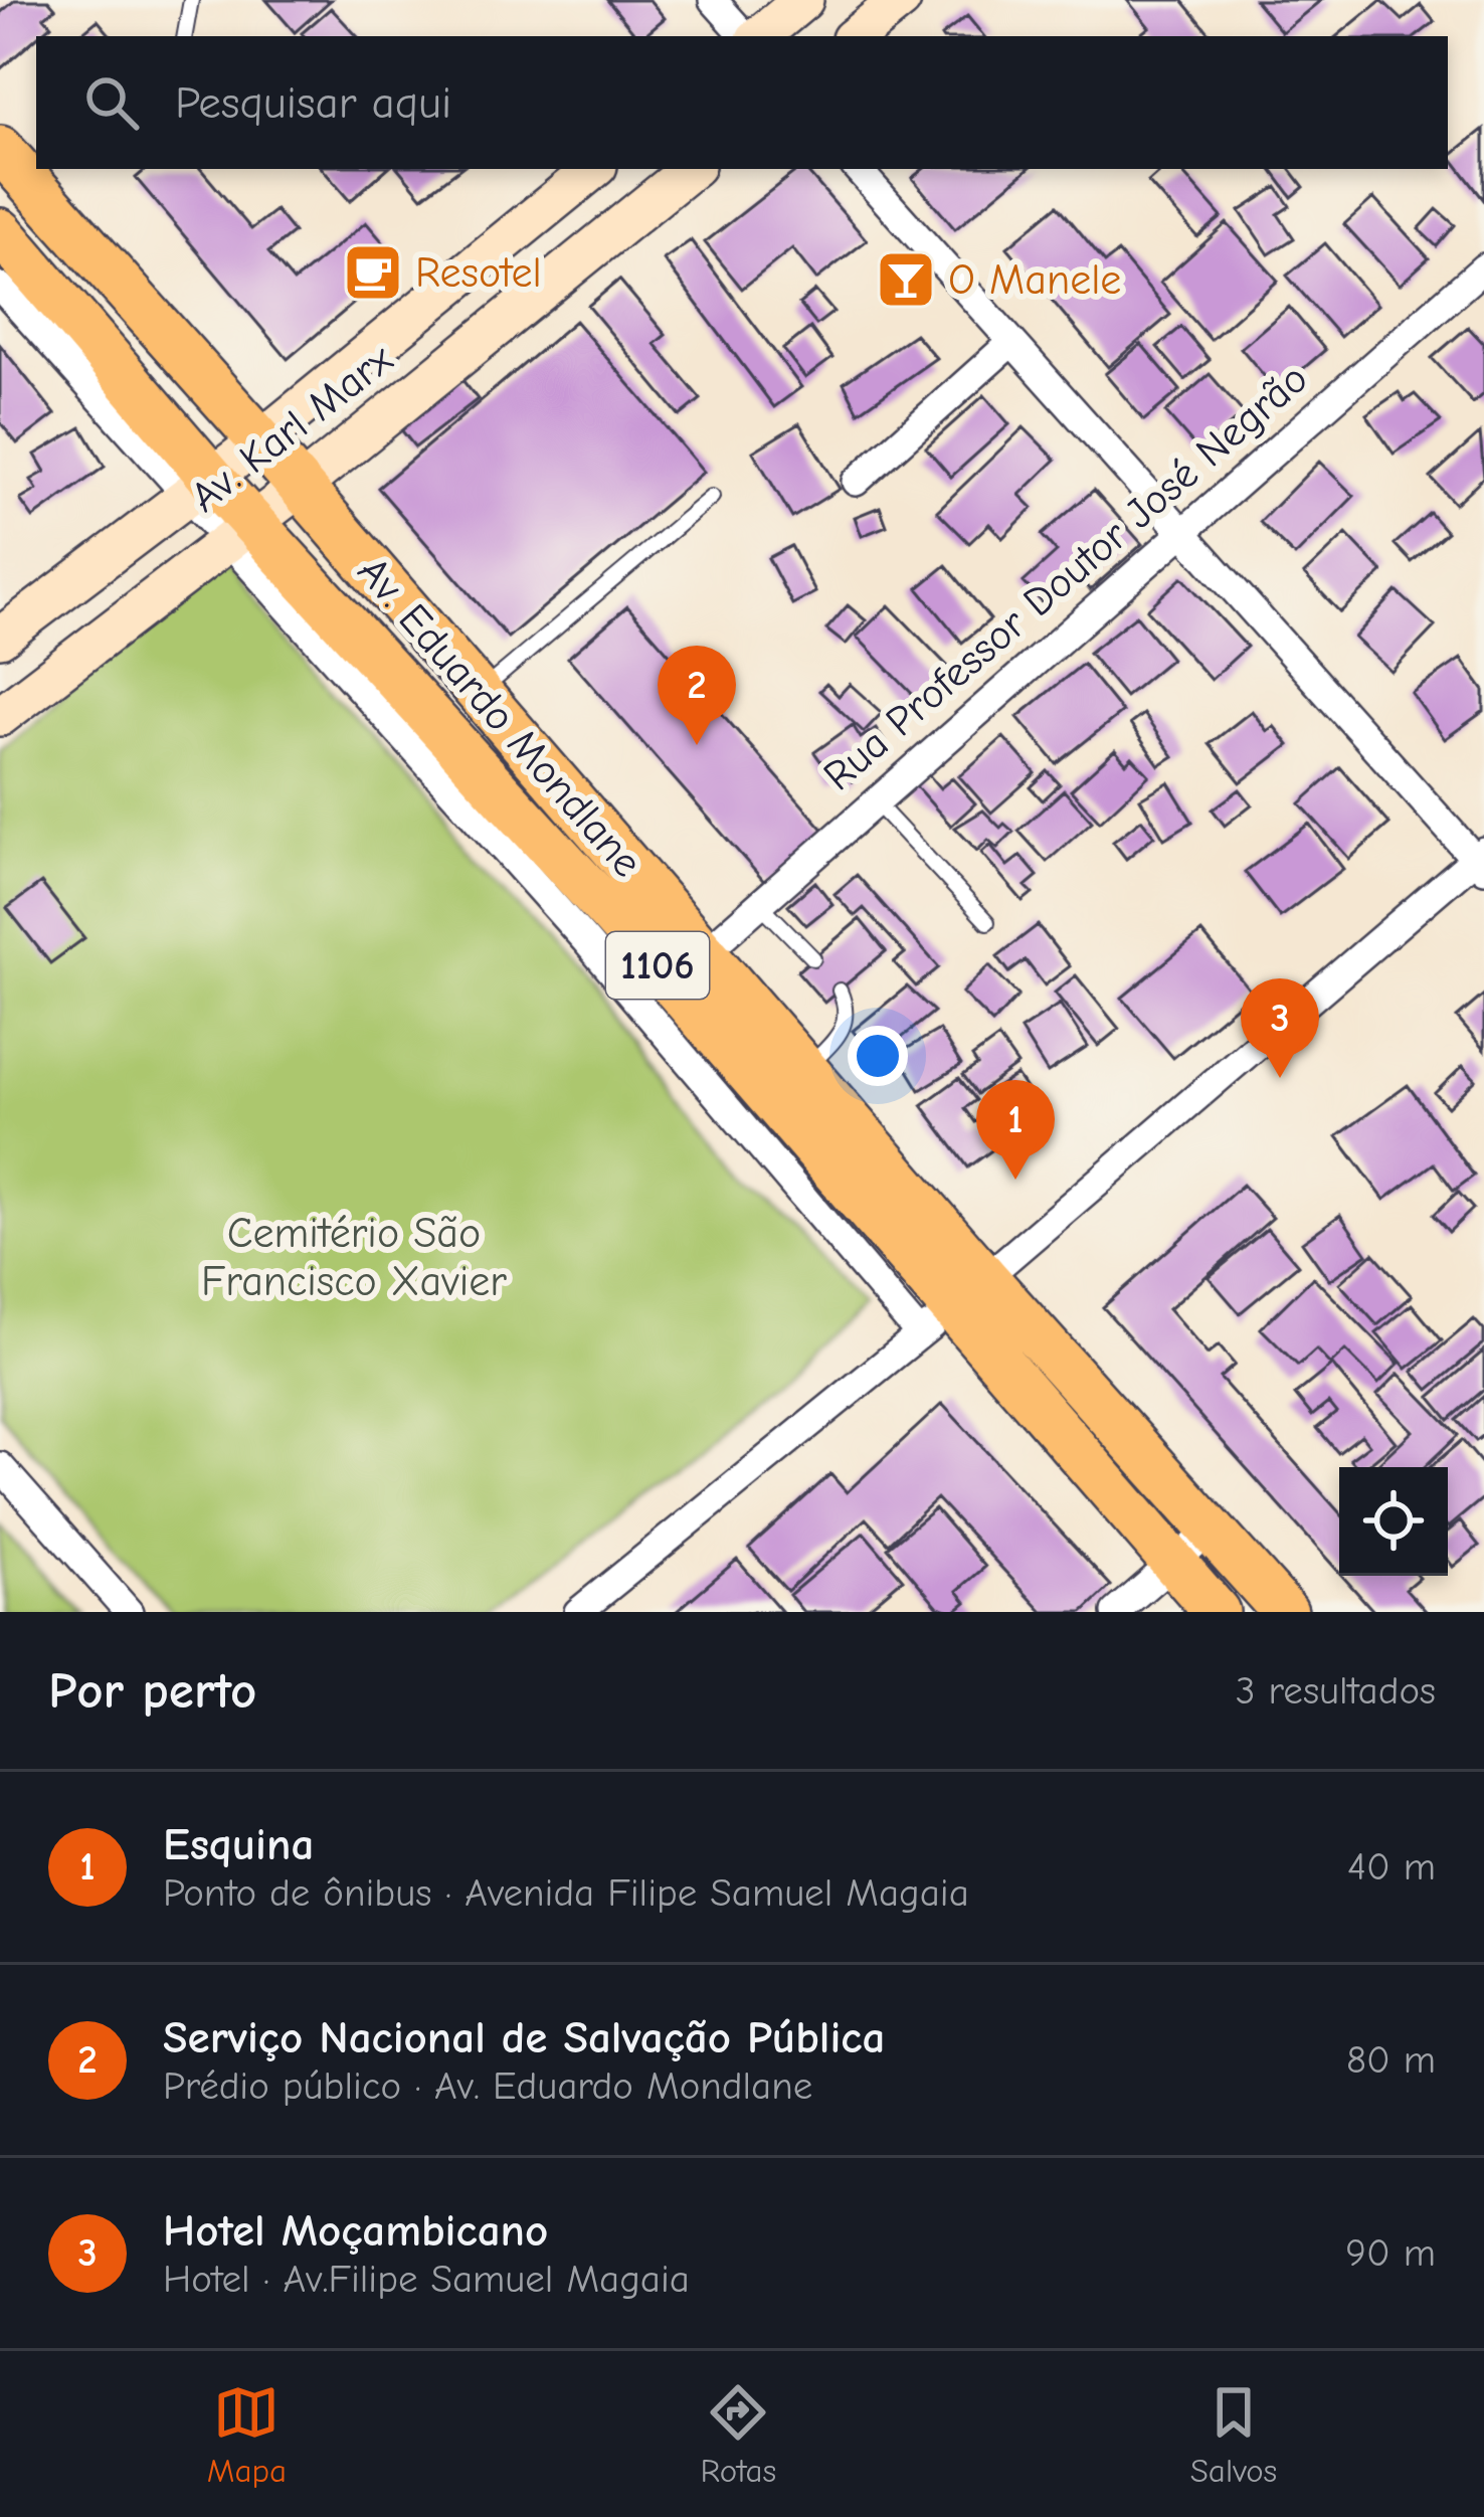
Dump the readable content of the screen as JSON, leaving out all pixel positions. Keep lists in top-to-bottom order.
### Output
{
  "streets": {
    "main road": ["Av. Eduardo Mondlane", "1106"],
    "street": ["Av. Karl Marx", "Rua Professor Doutor José Negrão"]
  },
  "crossings": [
    ["Av. Karl Marx", "Av. Eduardo Mondlane"],
    ["Rua Professor Doutor José Negrão", "Av. Eduardo Mondlane"]
  ],
  "parks": ["Cemitério São Francisco Xavier"],
  "places": {
    "cafe": ["Resotel"],
    "bar": ["O Manele"]
  },
  "page": {
    "search": "Pesquisar aqui",
    "pins": ["2", "3", "1"],
    "heading": ["Por perto", "3 resultados"],
    "list": [
      {
        "mark": "1",
        "name": "Esquina",
        "note": "Ponto de ônibus · Avenida Filipe Samuel Magaia",
        "value": "40 m"
      },
      {
        "mark": "2",
        "name": "Serviço Nacional de Salvação Pública",
        "note": "Prédio público · Av. Eduardo Mondlane",
        "value": "80 m"
      },
      {
        "mark": "3",
        "name": "Hotel Moçambicano",
        "note": "Hotel · Av.Filipe Samuel Magaia",
        "value": "90 m"
      }
    ],
    "nav": ["Mapa", "Rotas", "Salvos"]
  }
}
